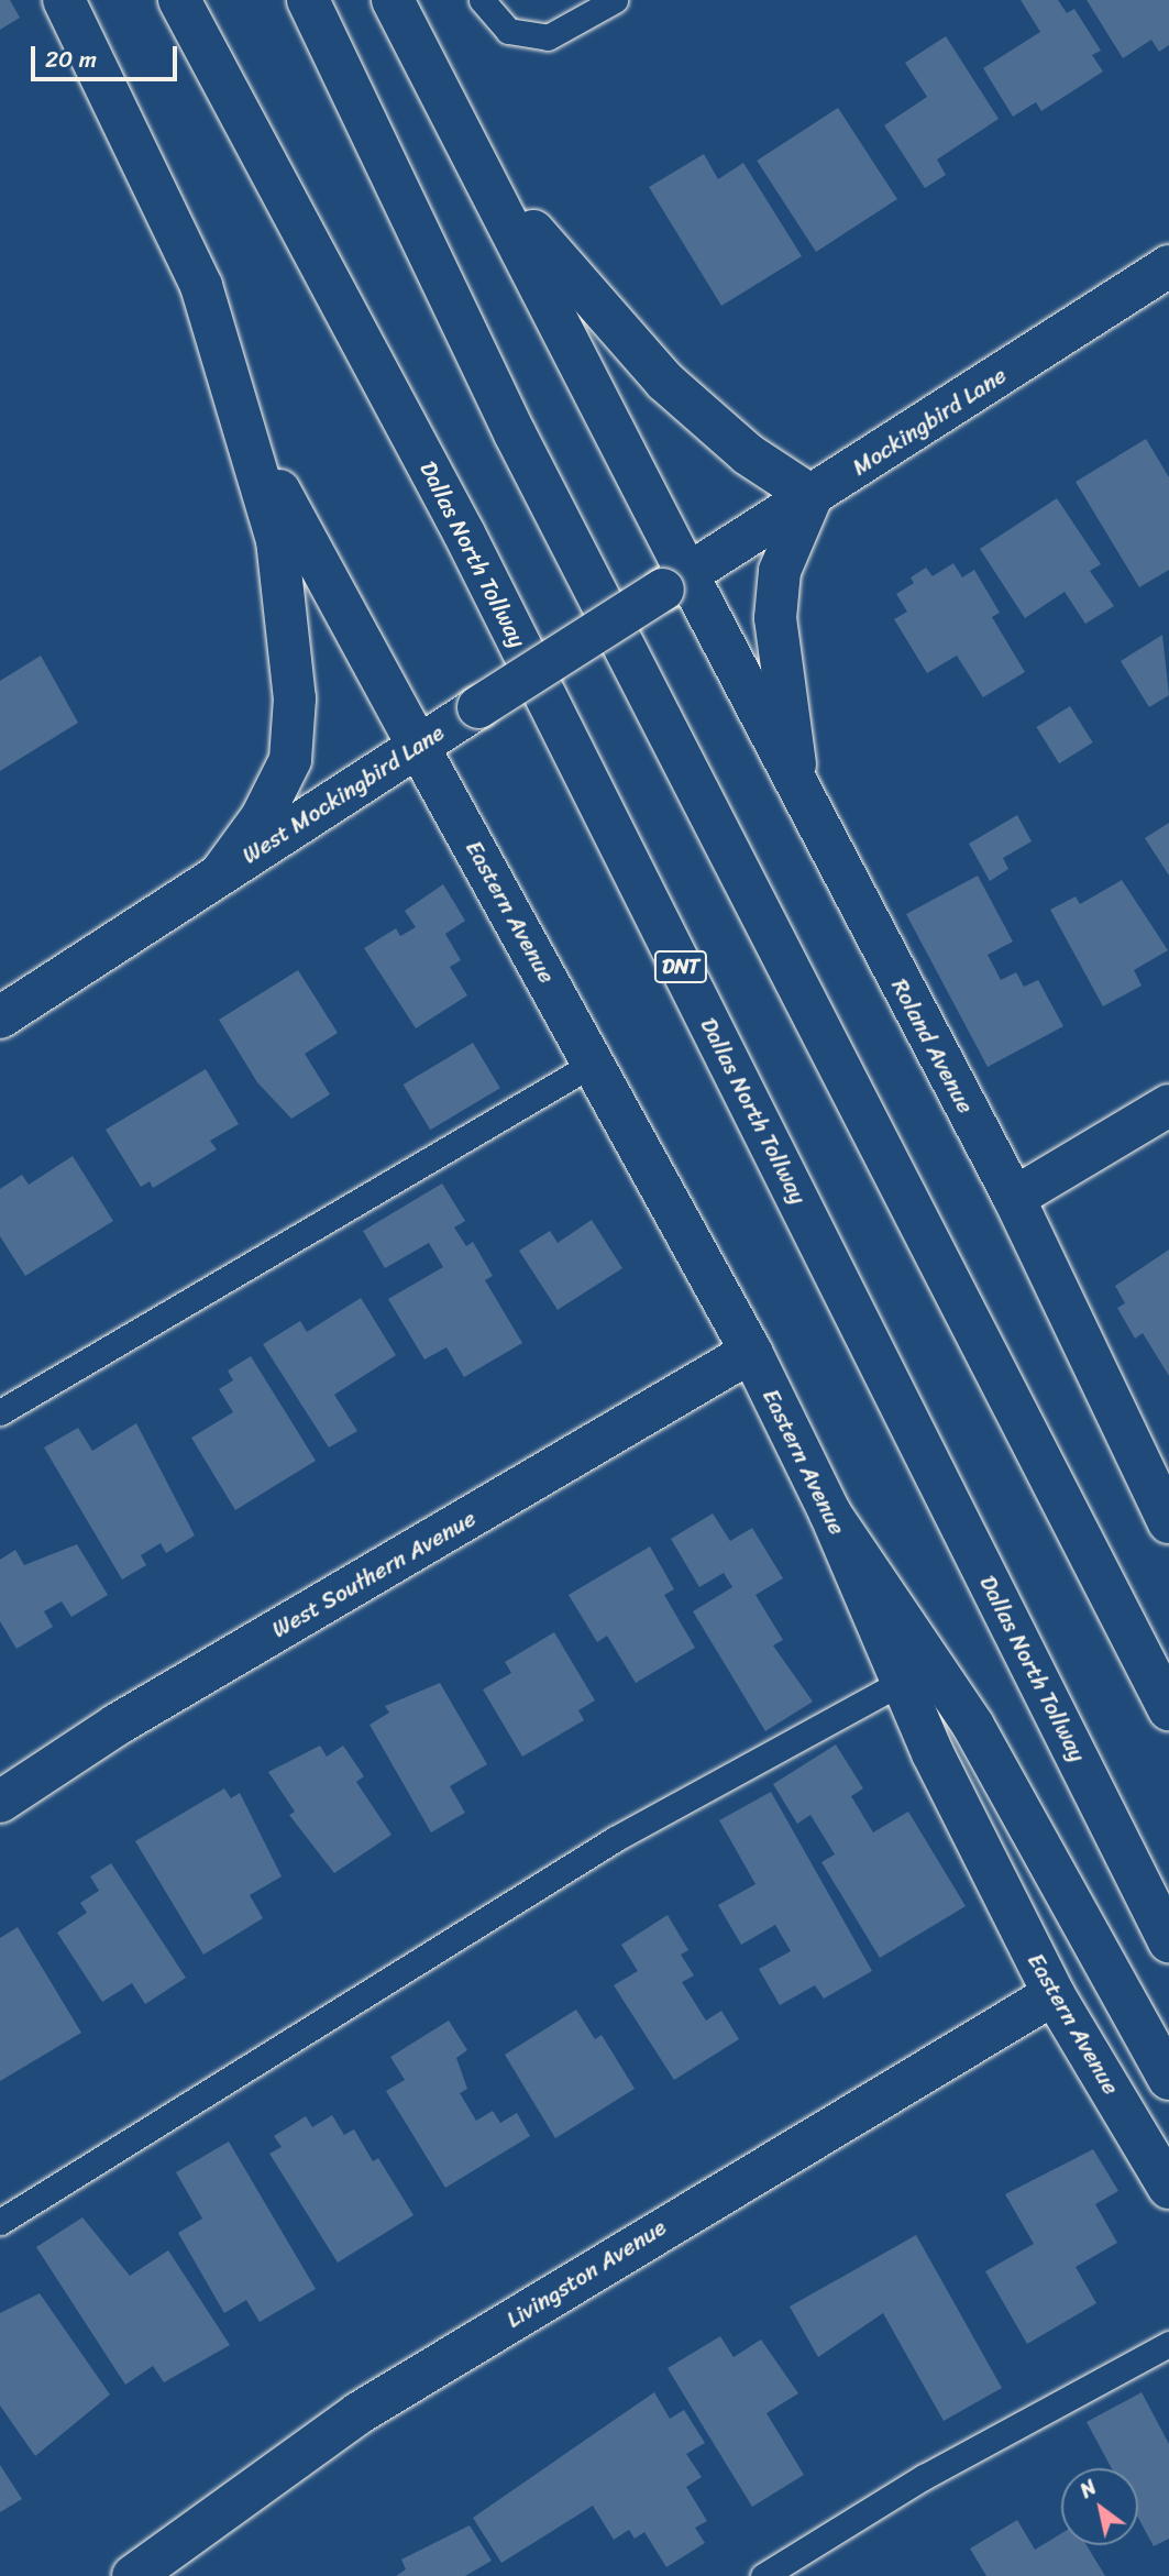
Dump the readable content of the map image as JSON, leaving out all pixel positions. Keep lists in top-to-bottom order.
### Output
{
  "streets": {
    "main road": [
      "Mockingbird Lane",
      "Dallas North Tollway",
      "West Mockingbird Lane",
      "Eastern Avenue",
      "DNT",
      "Roland Avenue",
      "West Southern Avenue",
      "Livingston Avenue"
    ]
  },
  "crossings": [
    ["Mockingbird Lane", "West Mockingbird Lane"],
    ["Mockingbird Lane", "Roland Avenue"],
    ["West Mockingbird Lane", "Eastern Avenue"],
    ["West Mockingbird Lane", "Roland Avenue"],
    ["Eastern Avenue", "West Southern Avenue"],
    ["Eastern Avenue", "Livingston Avenue"]
  ],
  "scale_bar": "20 m",
  "north": "top left"
}
